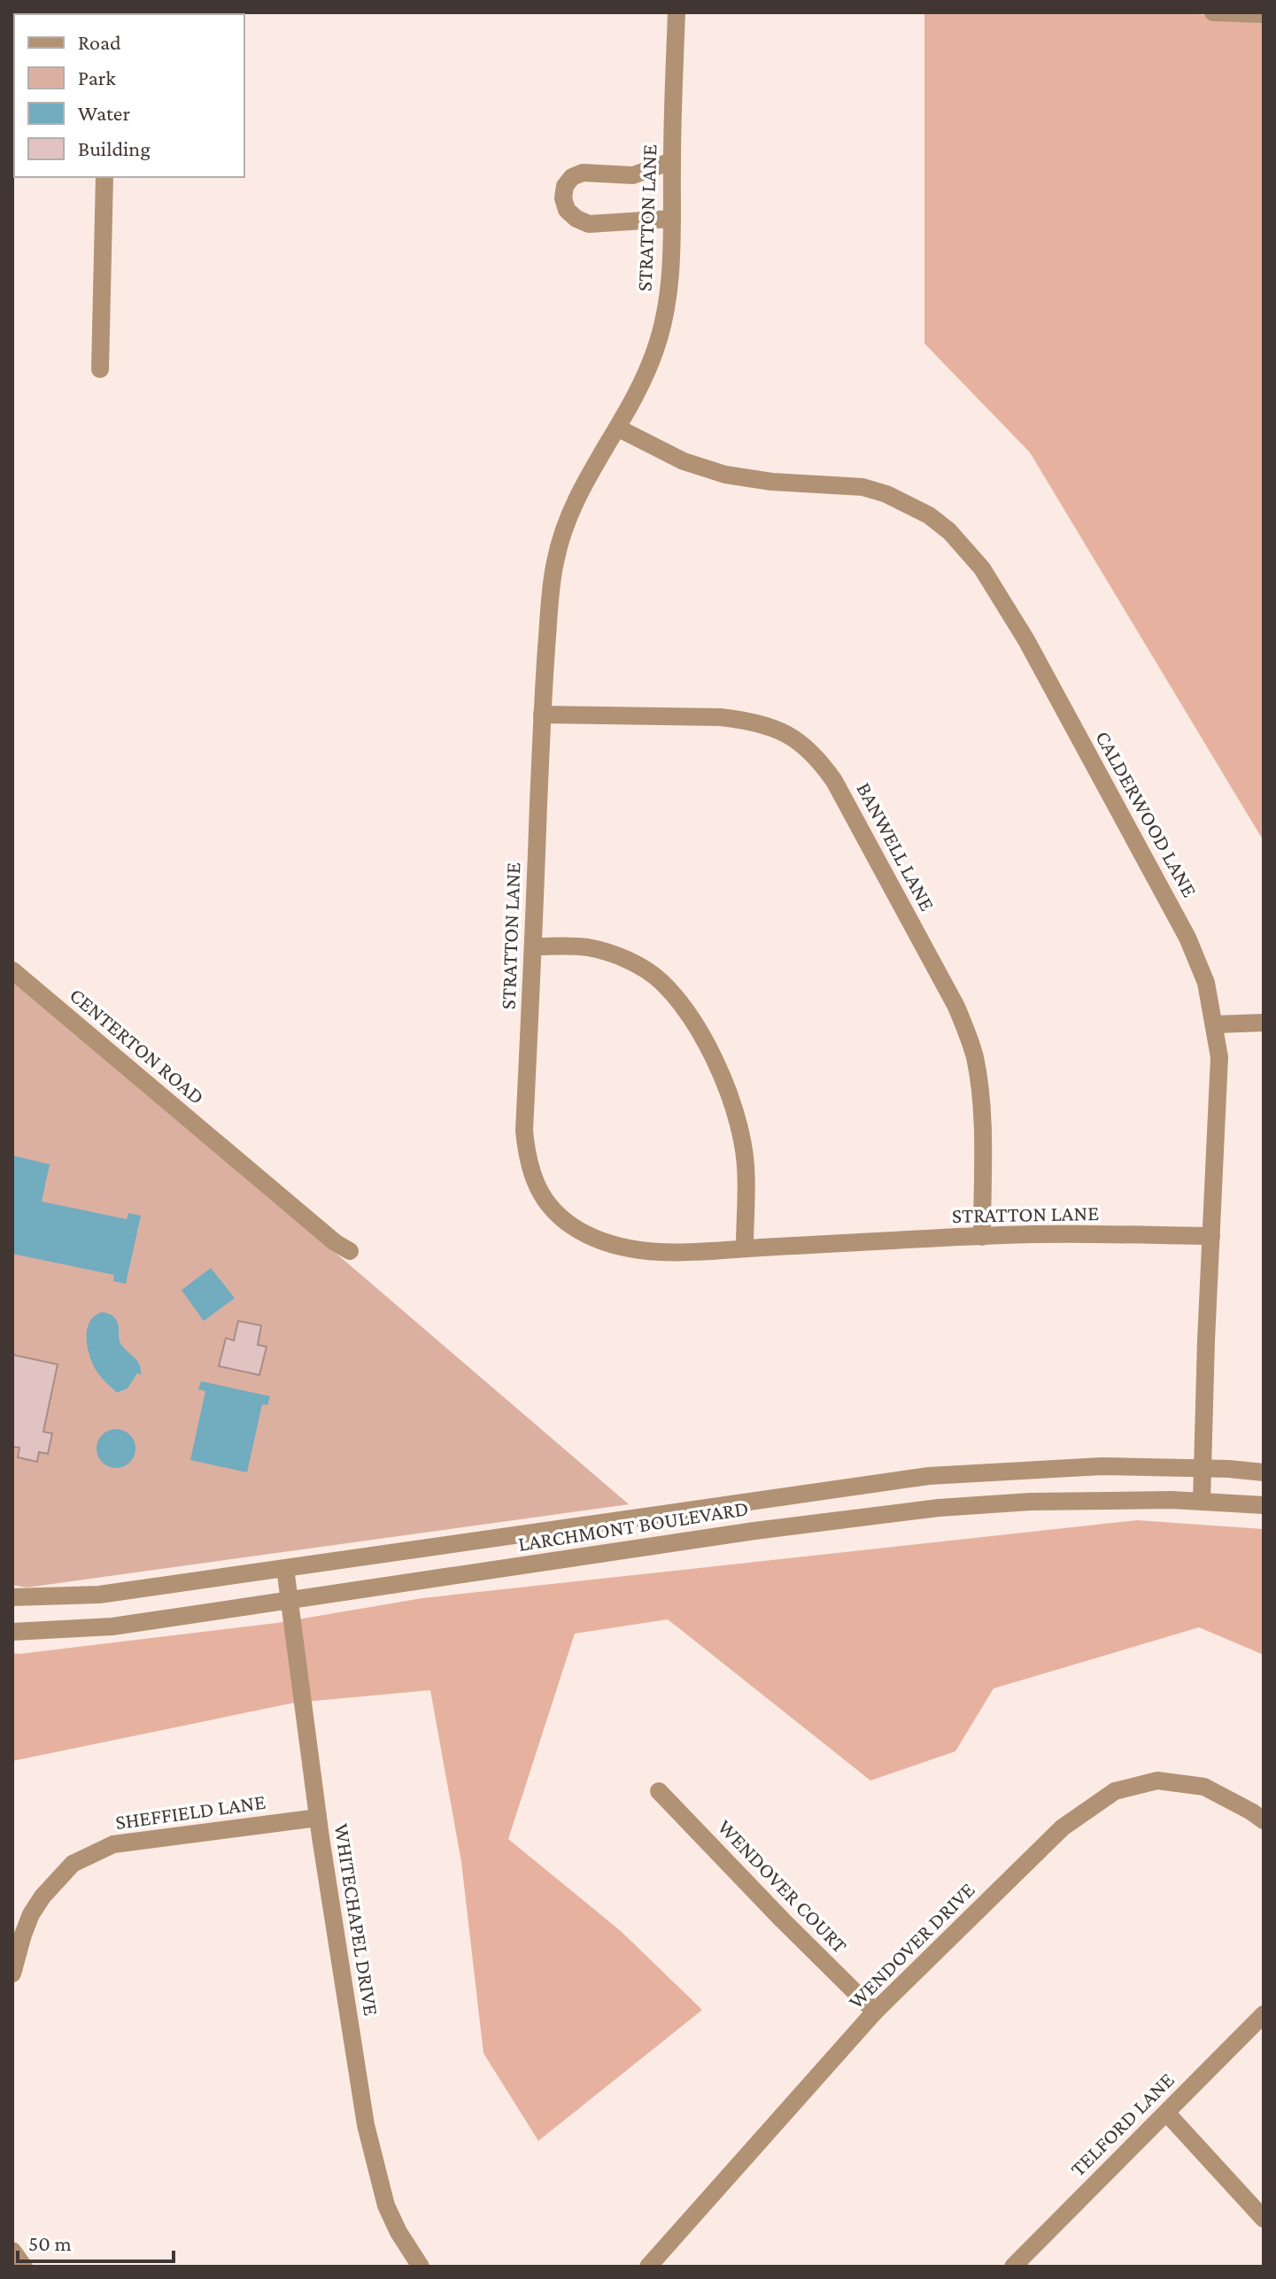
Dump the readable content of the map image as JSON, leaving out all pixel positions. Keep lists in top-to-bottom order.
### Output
{
  "streets": {
    "street": [
      "STRATTON LANE",
      "CALDERWOOD LANE",
      "BANWELL LANE",
      "CENTERTON ROAD",
      "LARCHMONT BOULEVARD",
      "SHEFFIELD LANE",
      "WENDOVER COURT",
      "WHITECHAPEL DRIVE",
      "WENDOVER DRIVE",
      "TELFORD LANE"
    ]
  },
  "crossings": [
    ["STRATTON LANE", "CALDERWOOD LANE"],
    ["STRATTON LANE", "BANWELL LANE"],
    ["CALDERWOOD LANE", "LARCHMONT BOULEVARD"],
    ["LARCHMONT BOULEVARD", "WHITECHAPEL DRIVE"],
    ["SHEFFIELD LANE", "WHITECHAPEL DRIVE"],
    ["WENDOVER COURT", "WENDOVER DRIVE"]
  ],
  "legend": [
    "Road",
    "Park",
    "Water",
    "Building"
  ],
  "scale_bar": "50 m"
}
